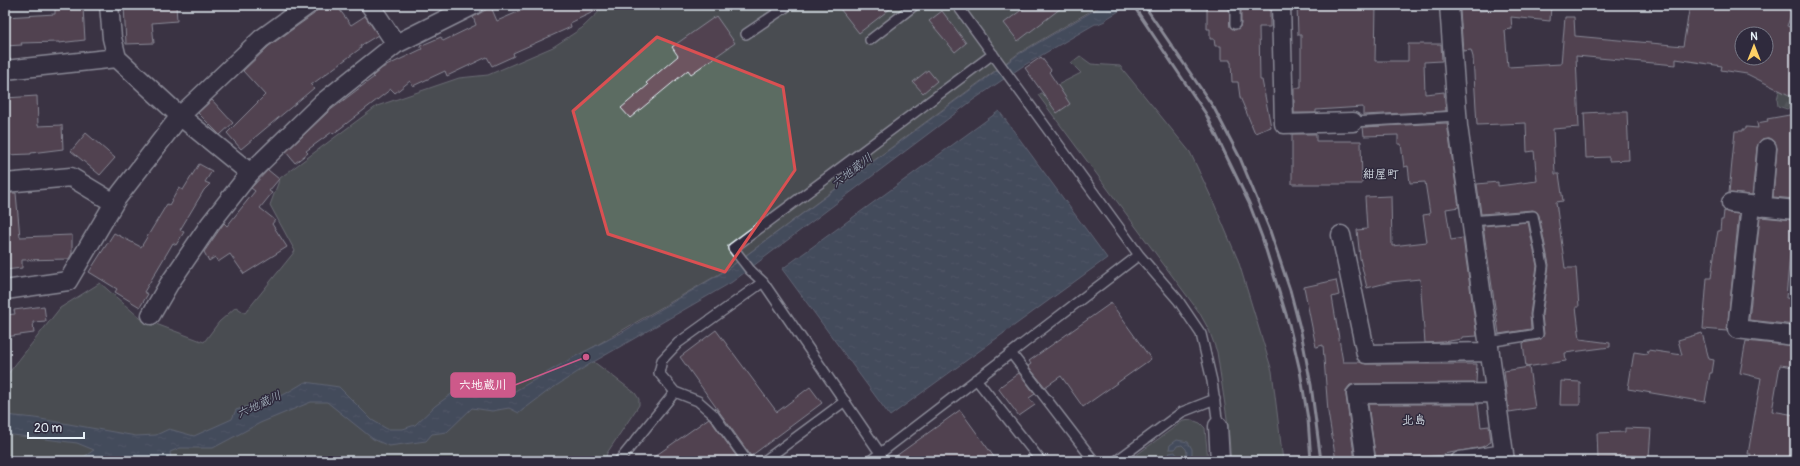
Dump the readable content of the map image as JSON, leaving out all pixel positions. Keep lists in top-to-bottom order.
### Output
{
  "districts": ["紺屋町", "北島"],
  "water": ["六地蔵川"],
  "places": ["六地蔵川"],
  "scale_bar": "20 m",
  "north": "top"
}
